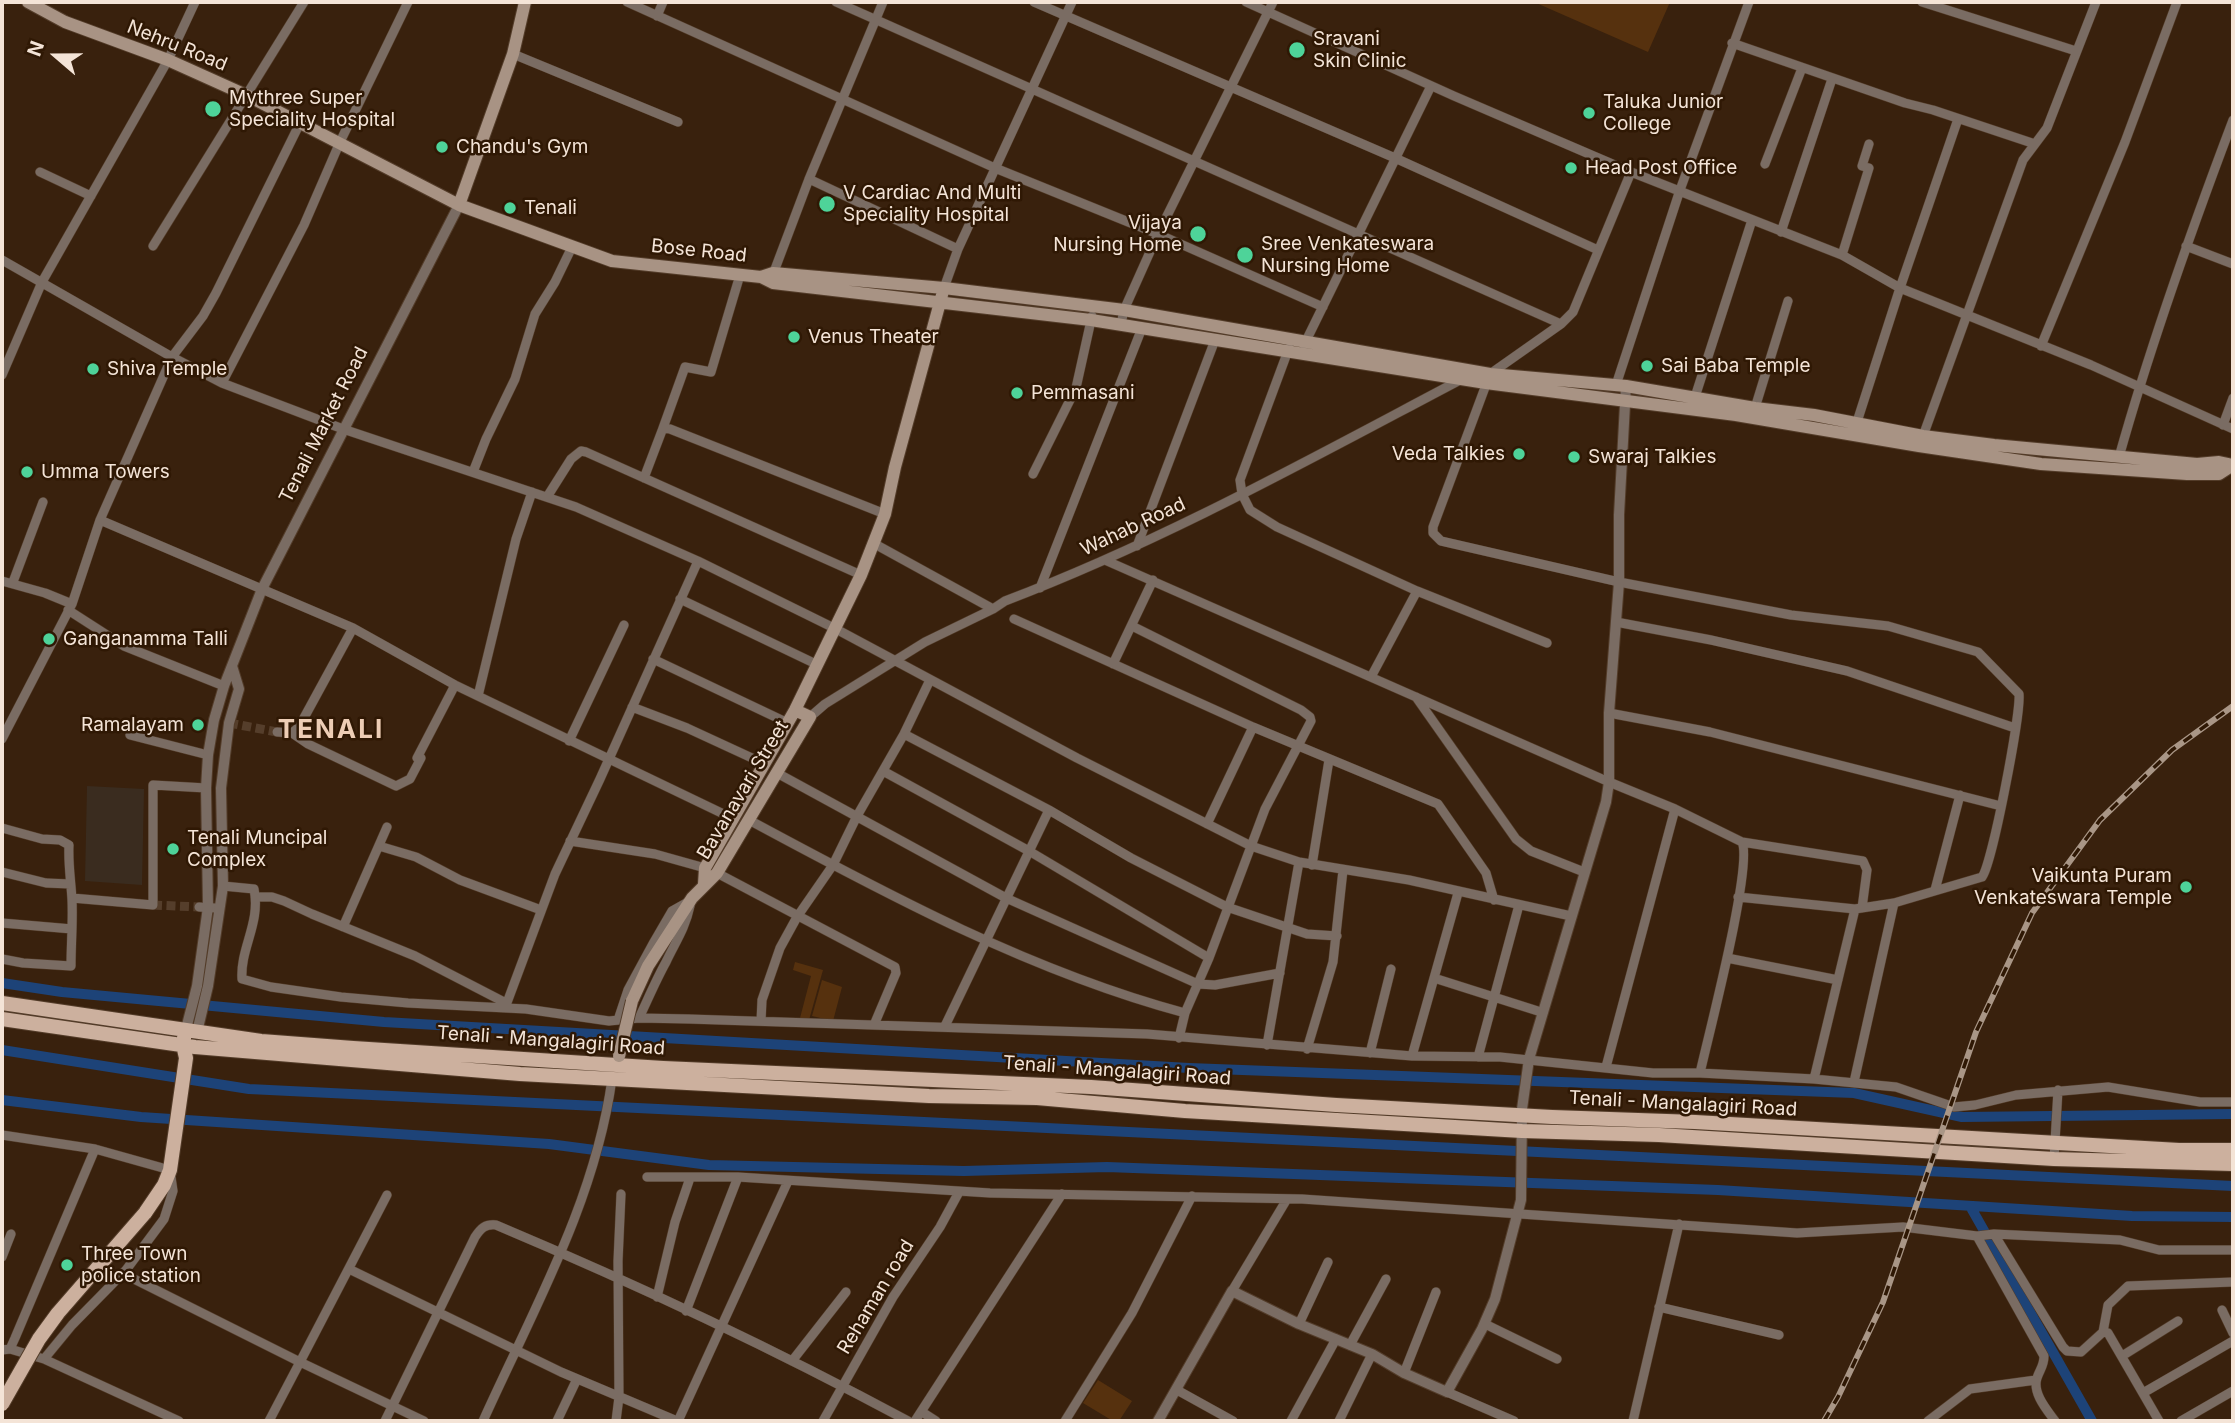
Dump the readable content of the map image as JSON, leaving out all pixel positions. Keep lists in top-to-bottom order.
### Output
{
  "streets": {
    "main road": [
      "Nehru Road",
      "Bose Road",
      "Bavanavari Street",
      "Tenali - Mangalagiri Road"
    ],
    "street": ["Tenali Market Road", "Wahab Road", "Rehaman road"]
  },
  "crossings": [
    ["Nehru Road", "Bose Road"],
    ["Nehru Road", "Tenali Market Road"],
    ["Bose Road", "Tenali Market Road"],
    ["Wahab Road", "Bavanavari Street"],
    ["Bavanavari Street", "Tenali - Mangalagiri Road"]
  ],
  "districts": ["TENALI"],
  "places": [
    "Sravani Skin Clinic",
    "Mythree Super Speciality Hospital",
    "Taluka Junior College",
    "Chandu's Gym",
    "Head Post Office",
    "V Cardiac And Multi Speciality Hospital",
    "Tenali",
    "Vijaya Nursing Home",
    "Sree Venkateswara Nursing Home",
    "Venus Theater",
    "Sai Baba Temple",
    "Shiva Temple",
    "Pemmasani",
    "Veda Talkies",
    "Swaraj Talkies",
    "Umma Towers",
    "Ganganamma Talli",
    "Ramalayam",
    "Tenali Muncipal Complex",
    "Vaikunta Puram Venkateswara Temple",
    "Three Town police station"
  ],
  "north": "left"
}
